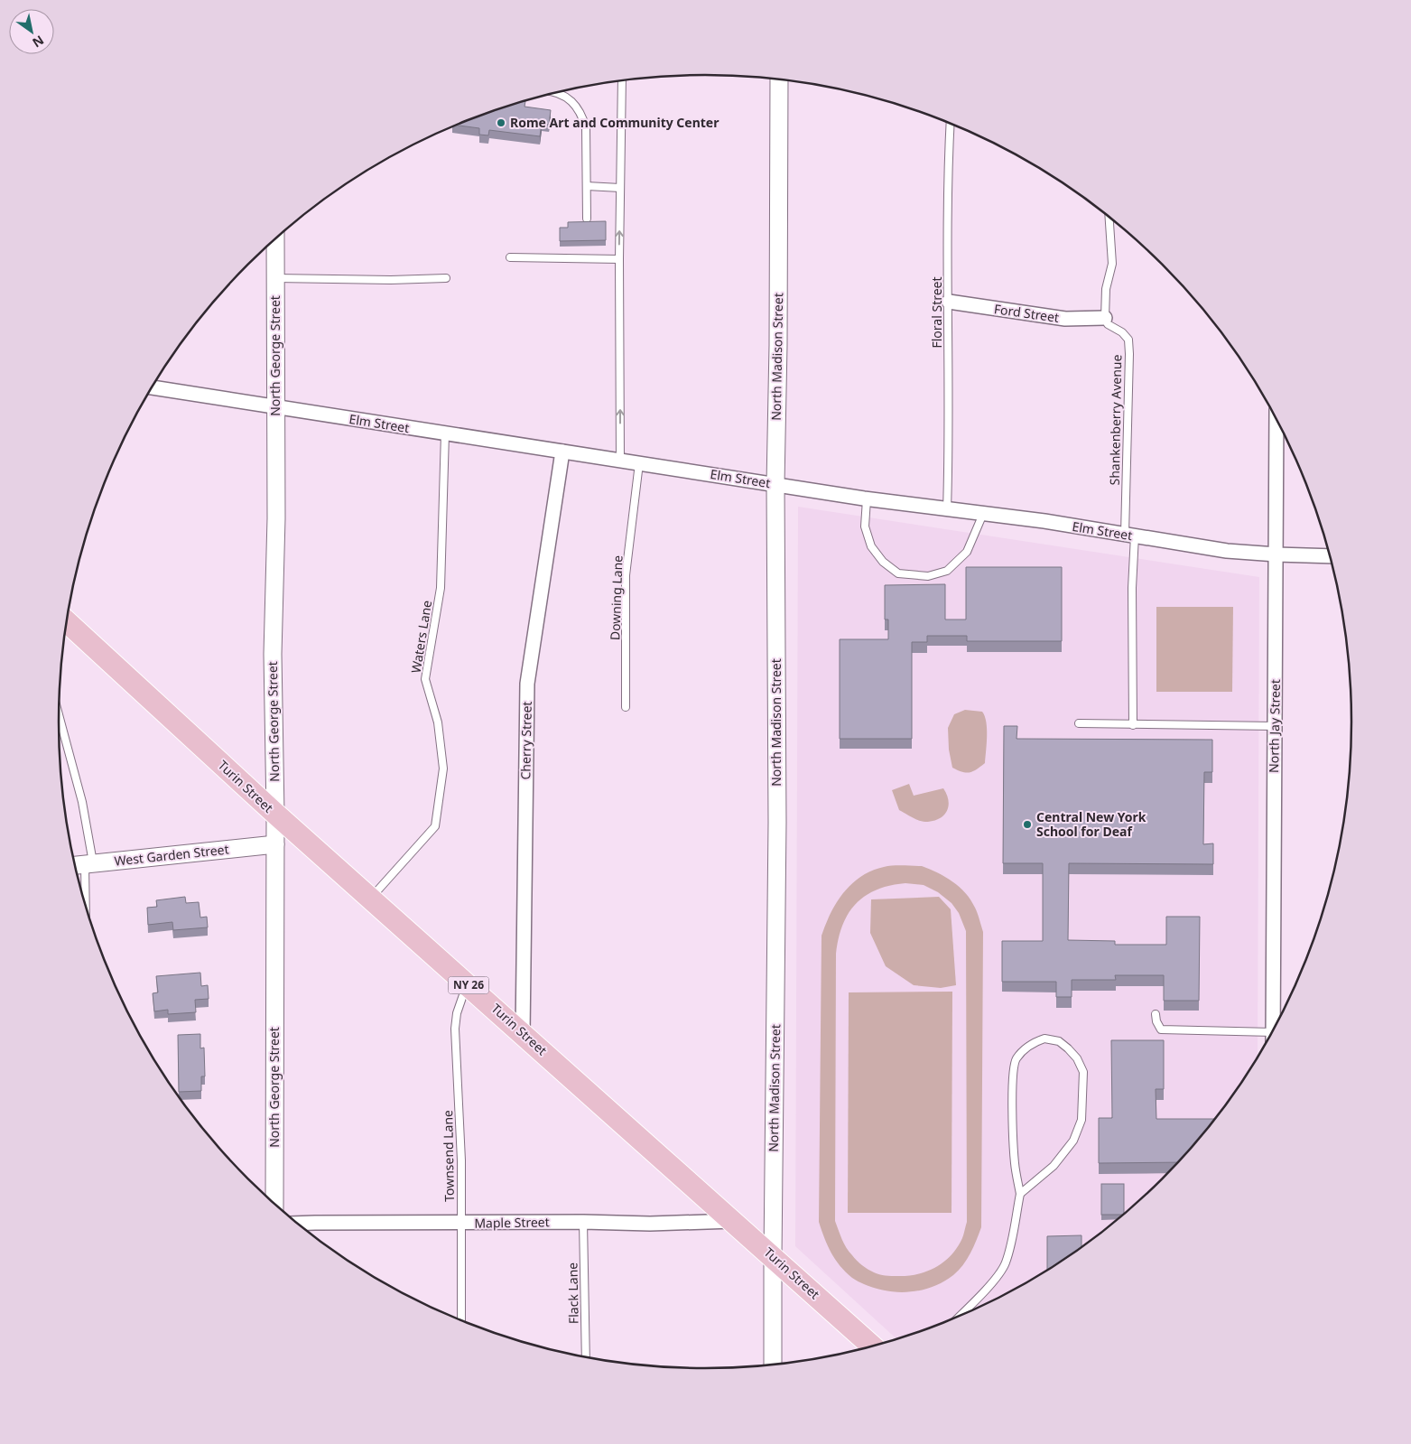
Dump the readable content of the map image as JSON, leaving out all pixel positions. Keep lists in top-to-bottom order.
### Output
{
  "streets": {
    "main road": ["Turin Street", "NY 26"],
    "street": [
      "Ford Street",
      "North George Street",
      "North Madison Street",
      "Elm Street",
      "North Jay Street",
      "Cherry Street",
      "West Garden Street",
      "Maple Street"
    ],
    "lane": [
      "Floral Street",
      "Shankenberry Avenue",
      "Downing Lane",
      "Waters Lane",
      "Townsend Lane",
      "Flack Lane"
    ]
  },
  "crossings": [
    ["Floral Street", "Ford Street"],
    ["Floral Street", "Elm Street"],
    ["Ford Street", "Shankenberry Avenue"],
    ["North George Street", "Elm Street"],
    ["North George Street", "Turin Street"],
    ["North George Street", "West Garden Street"],
    ["North Madison Street", "Elm Street"],
    ["North Madison Street", "Turin Street"],
    ["Shankenberry Avenue", "Elm Street"],
    ["Elm Street", "Downing Lane"],
    ["Elm Street", "Waters Lane"],
    ["Elm Street", "North Jay Street"],
    ["Elm Street", "Cherry Street"],
    ["Waters Lane", "Turin Street"],
    ["Cherry Street", "Turin Street"],
    ["Turin Street", "Townsend Lane"],
    ["Turin Street", "Maple Street"],
    ["Townsend Lane", "Maple Street"],
    ["Maple Street", "Flack Lane"]
  ],
  "places": ["Rome Art and Community Center", "Central New York School for Deaf"],
  "north": "bottom right"
}
